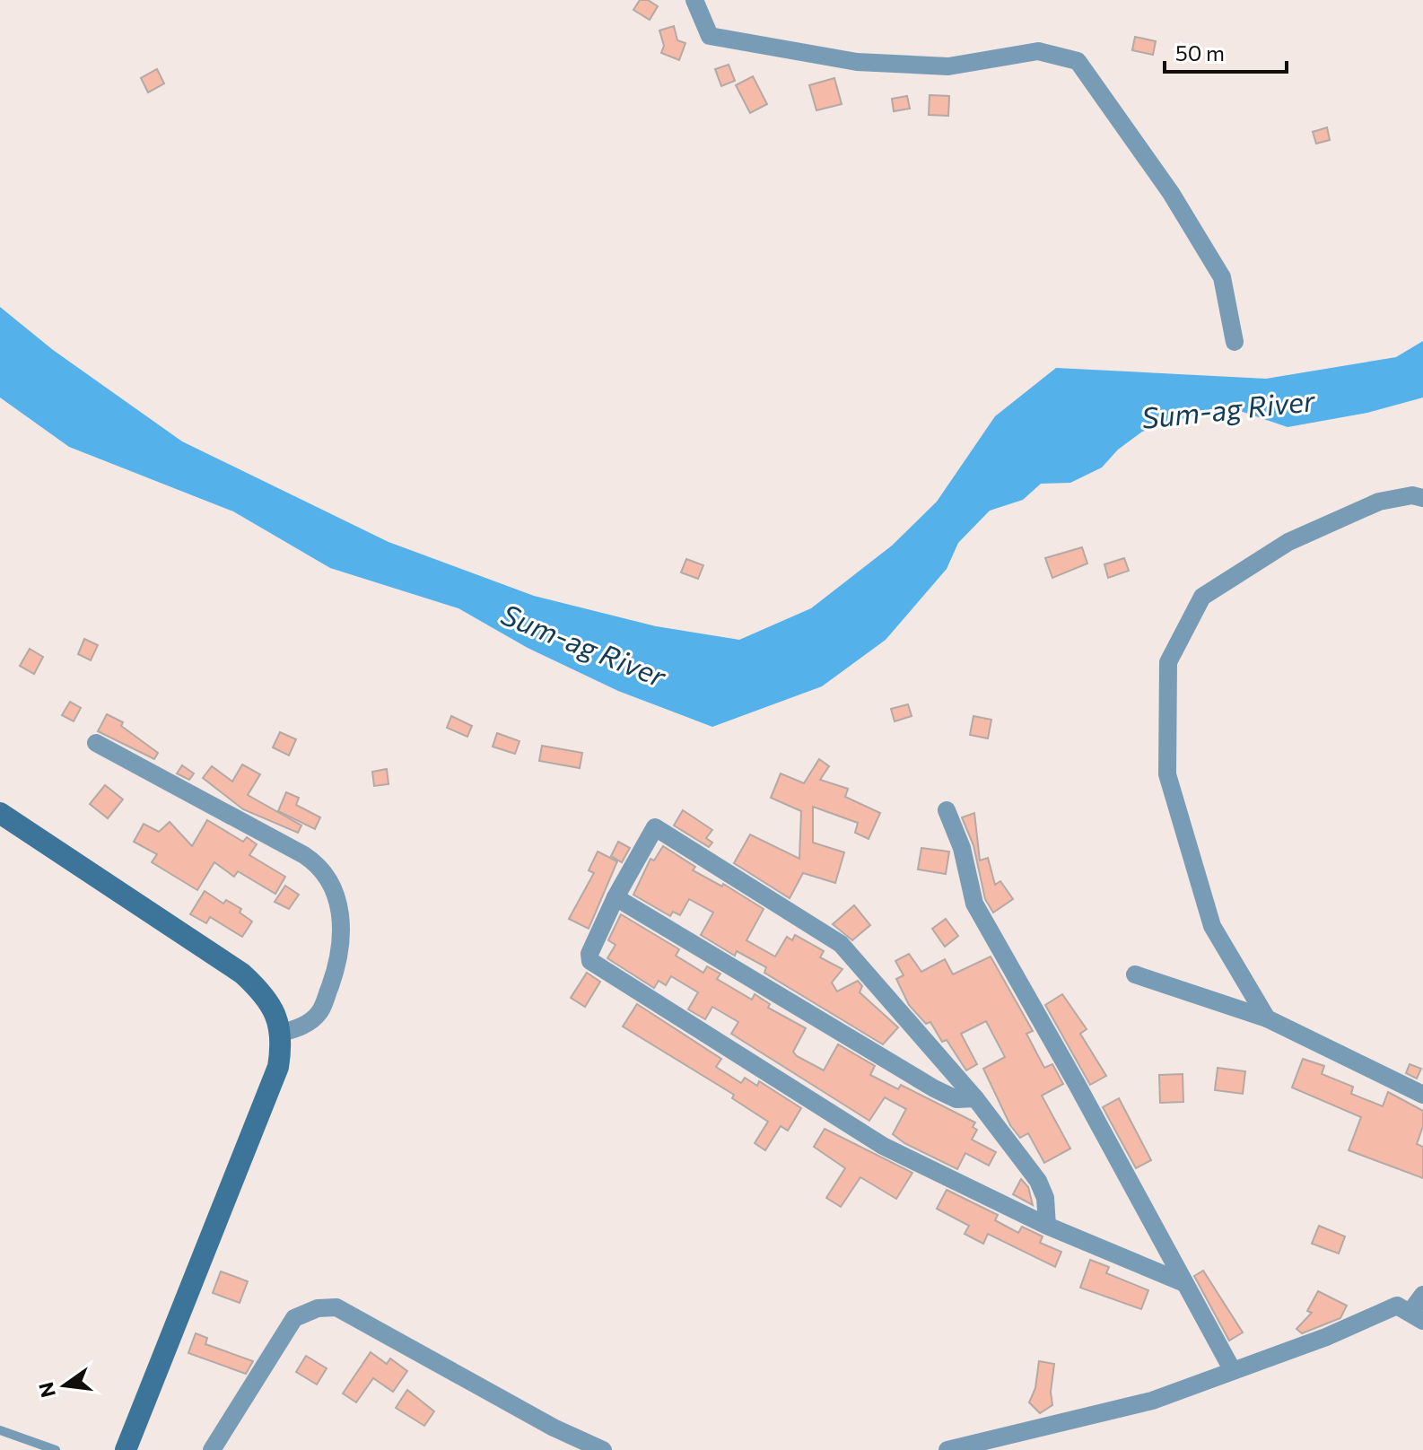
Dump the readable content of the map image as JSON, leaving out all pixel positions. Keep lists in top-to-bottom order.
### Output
{
  "water": ["Sum-ag River"],
  "scale_bar": "50 m",
  "north": "left"
}
